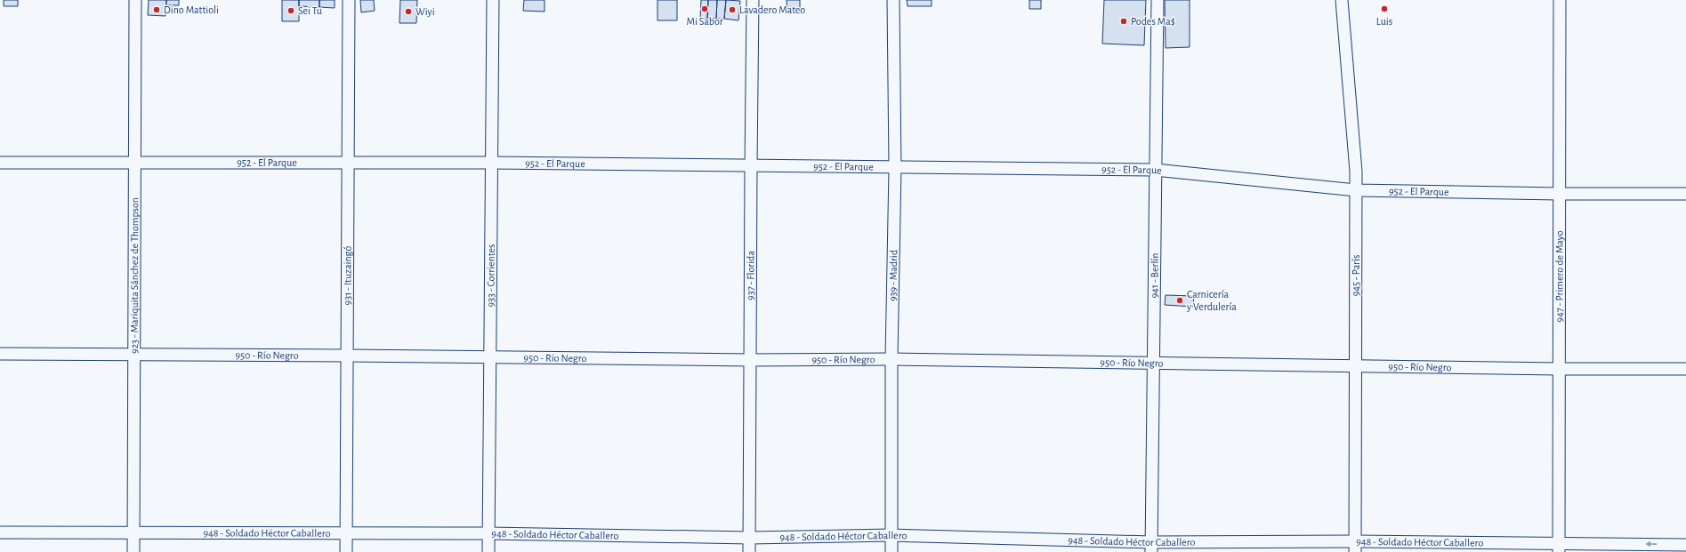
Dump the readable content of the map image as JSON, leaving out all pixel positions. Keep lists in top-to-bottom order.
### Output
{
  "streets": {
    "street": [
      "952 - El Parque",
      "923 - Mariquita Sánchez de Thompson",
      "933 - Corrientes",
      "937 - Florida",
      "939 - Madrid",
      "945 - París",
      "931 - Ituzaingó",
      "941 - Berlín",
      "947 - Primero de Mayo",
      "950 - Río Negro",
      "948 - Soldado Héctor Caballero"
    ]
  },
  "crossings": [
    ["952 - El Parque", "923 - Mariquita Sánchez de Thompson"],
    ["952 - El Parque", "933 - Corrientes"],
    ["952 - El Parque", "937 - Florida"],
    ["952 - El Parque", "939 - Madrid"],
    ["952 - El Parque", "945 - París"],
    ["952 - El Parque", "931 - Ituzaingó"],
    ["952 - El Parque", "941 - Berlín"],
    ["952 - El Parque", "947 - Primero de Mayo"],
    ["923 - Mariquita Sánchez de Thompson", "950 - Río Negro"],
    ["923 - Mariquita Sánchez de Thompson", "948 - Soldado Héctor Caballero"],
    ["933 - Corrientes", "950 - Río Negro"],
    ["933 - Corrientes", "948 - Soldado Héctor Caballero"],
    ["937 - Florida", "950 - Río Negro"],
    ["937 - Florida", "948 - Soldado Héctor Caballero"],
    ["939 - Madrid", "950 - Río Negro"],
    ["939 - Madrid", "948 - Soldado Héctor Caballero"],
    ["945 - París", "950 - Río Negro"],
    ["945 - París", "948 - Soldado Héctor Caballero"],
    ["931 - Ituzaingó", "950 - Río Negro"],
    ["931 - Ituzaingó", "948 - Soldado Héctor Caballero"],
    ["941 - Berlín", "950 - Río Negro"],
    ["941 - Berlín", "948 - Soldado Héctor Caballero"],
    ["947 - Primero de Mayo", "950 - Río Negro"],
    ["947 - Primero de Mayo", "948 - Soldado Héctor Caballero"]
  ],
  "places": [
    "Mi Sabor",
    "Luis",
    "Dino Mattioli",
    "Lavadero Mateo",
    "Sei Tu",
    "Wiyi",
    "Podes Ma$",
    "Carnicería y Verdulería"
  ]
}
